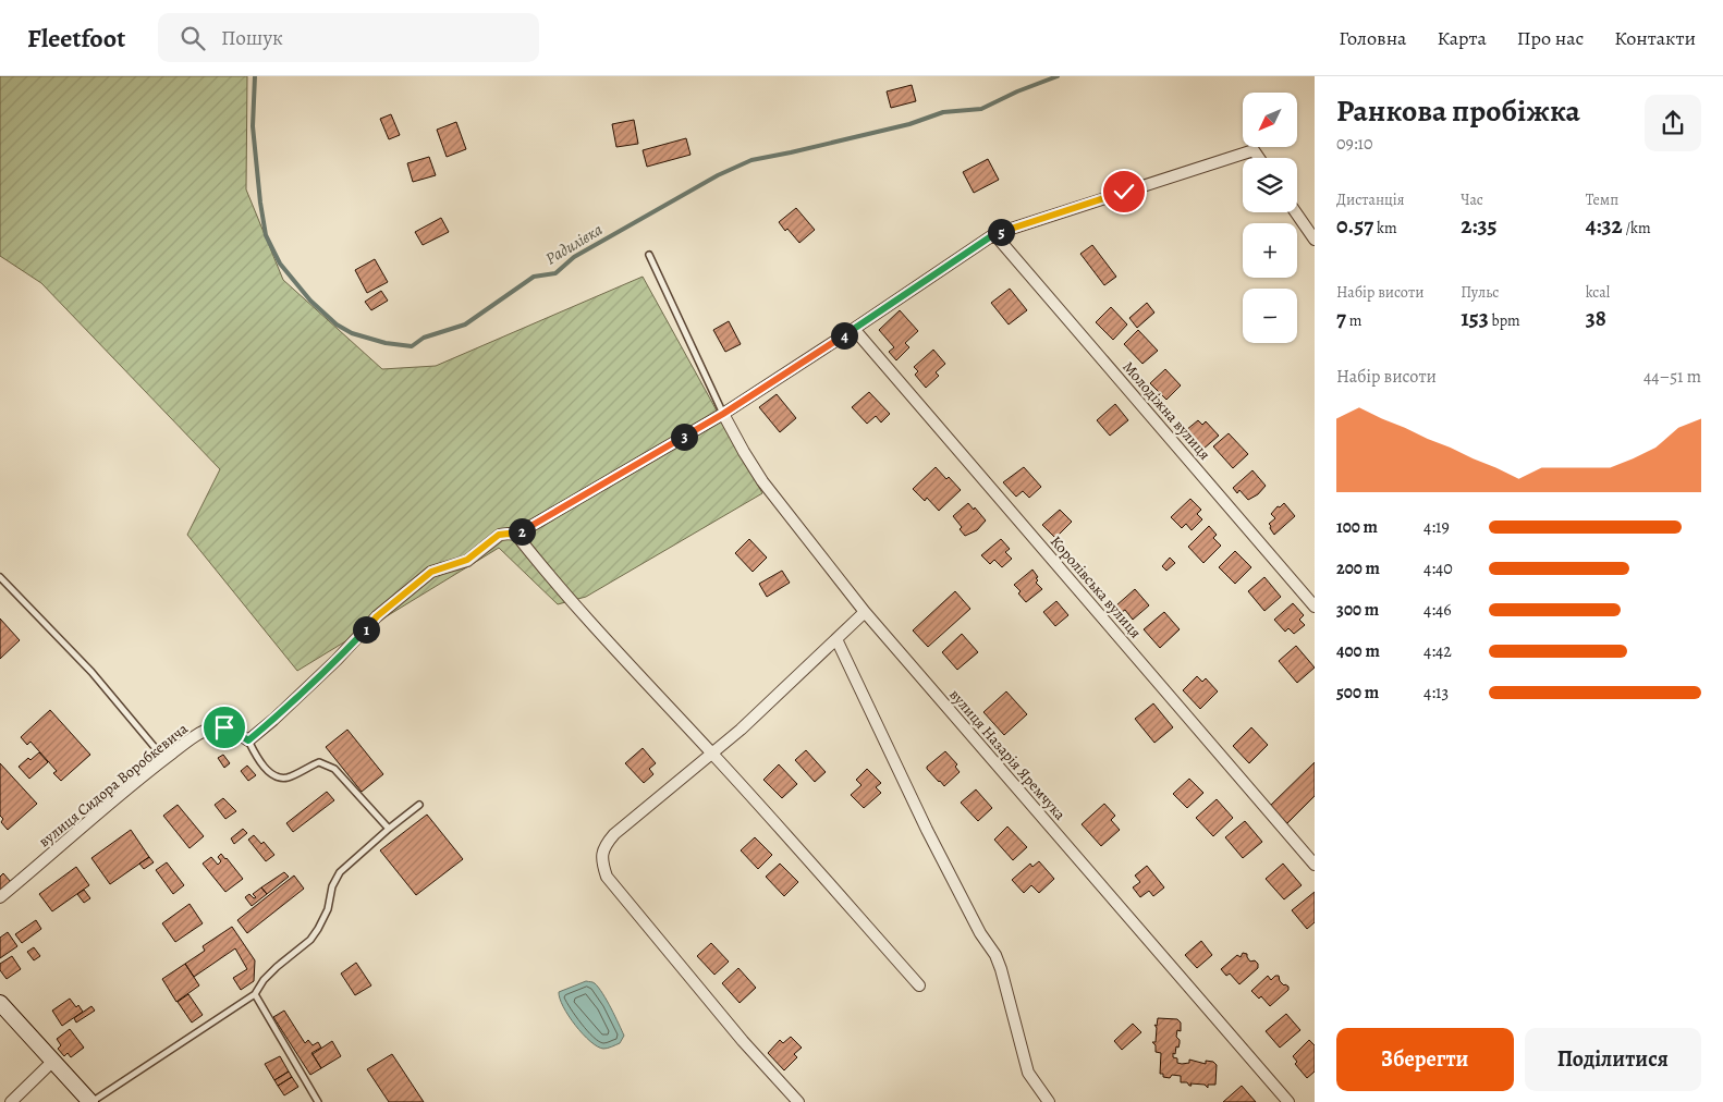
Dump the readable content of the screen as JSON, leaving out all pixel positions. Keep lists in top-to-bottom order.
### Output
{
  "streets": {
    "street": [
      "Молодіжна вулиця",
      "Королівська вулиця",
      "вулиця Назарія Яремчука",
      "вулиця Сидора Воробкевича"
    ]
  },
  "water": ["Радилівка"],
  "north": "bottom left",
  "page": {
    "header": "Fleetfoot",
    "search": "Пошук",
    "nav": [
      "Головна",
      "Карта",
      "Про нас",
      "Контакти"
    ],
    "heading": ["Ранкова пробіжка", "09:10"],
    "map_buttons": ["+", "−"],
    "stats": [
      ["Дистанція", "0.57 km"],
      ["Час", "2:35"],
      ["Темп", "4:32 /km"],
      ["Набір висоти", "7 m"],
      ["Пульс", "153 bpm"],
      ["kcal", "38"]
    ],
    "pins": [
      "5",
      "4",
      "3",
      "2",
      "1"
    ],
    "chart": ["Набір висоти", "44–51 m"],
    "list": [
      {
        "name": "100 m",
        "note": "4:19"
      },
      {
        "name": "200 m",
        "note": "4:40"
      },
      {
        "name": "300 m",
        "note": "4:46"
      },
      {
        "name": "400 m",
        "note": "4:42"
      },
      {
        "name": "500 m",
        "note": "4:13"
      }
    ],
    "buttons": ["Зберегти", "Поділитися"]
  }
}
